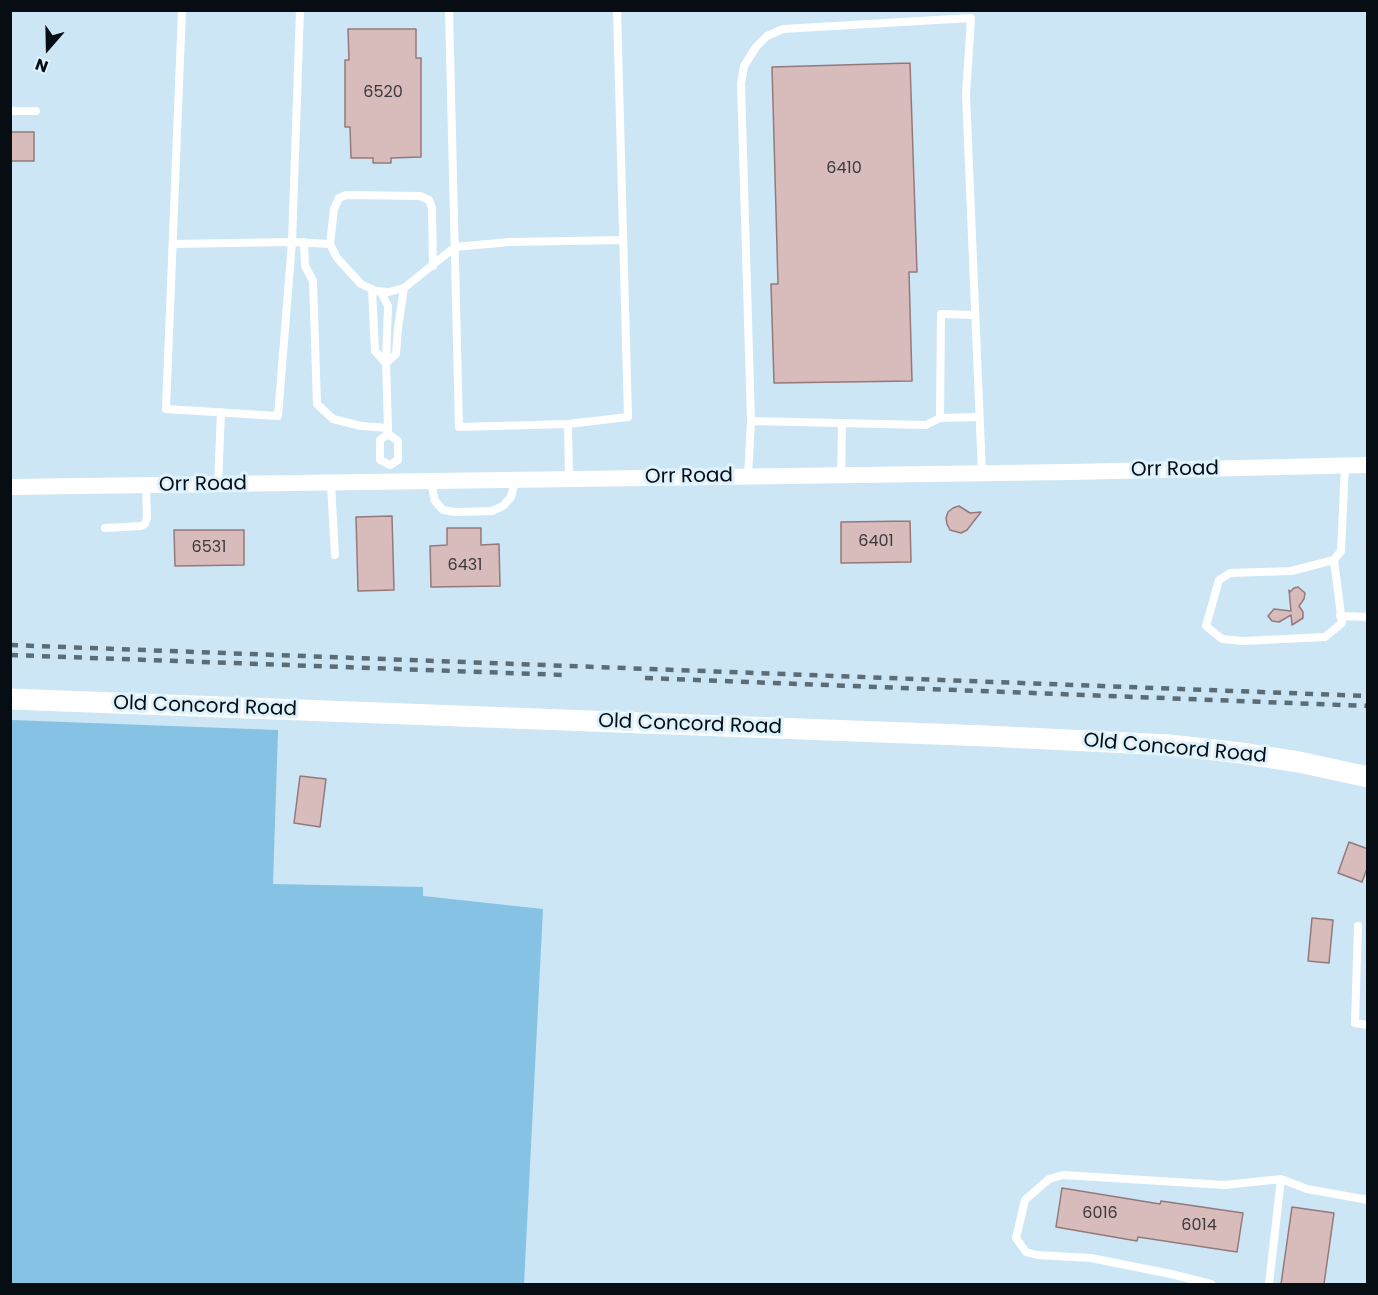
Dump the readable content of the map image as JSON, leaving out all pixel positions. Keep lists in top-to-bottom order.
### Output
{
  "streets": {
    "street": ["Orr Road", "Old Concord Road"]
  },
  "house_numbers": [
    "6520",
    "6410",
    "6401",
    "6531",
    "6431",
    "6016",
    "6014"
  ],
  "north": "bottom"
}
